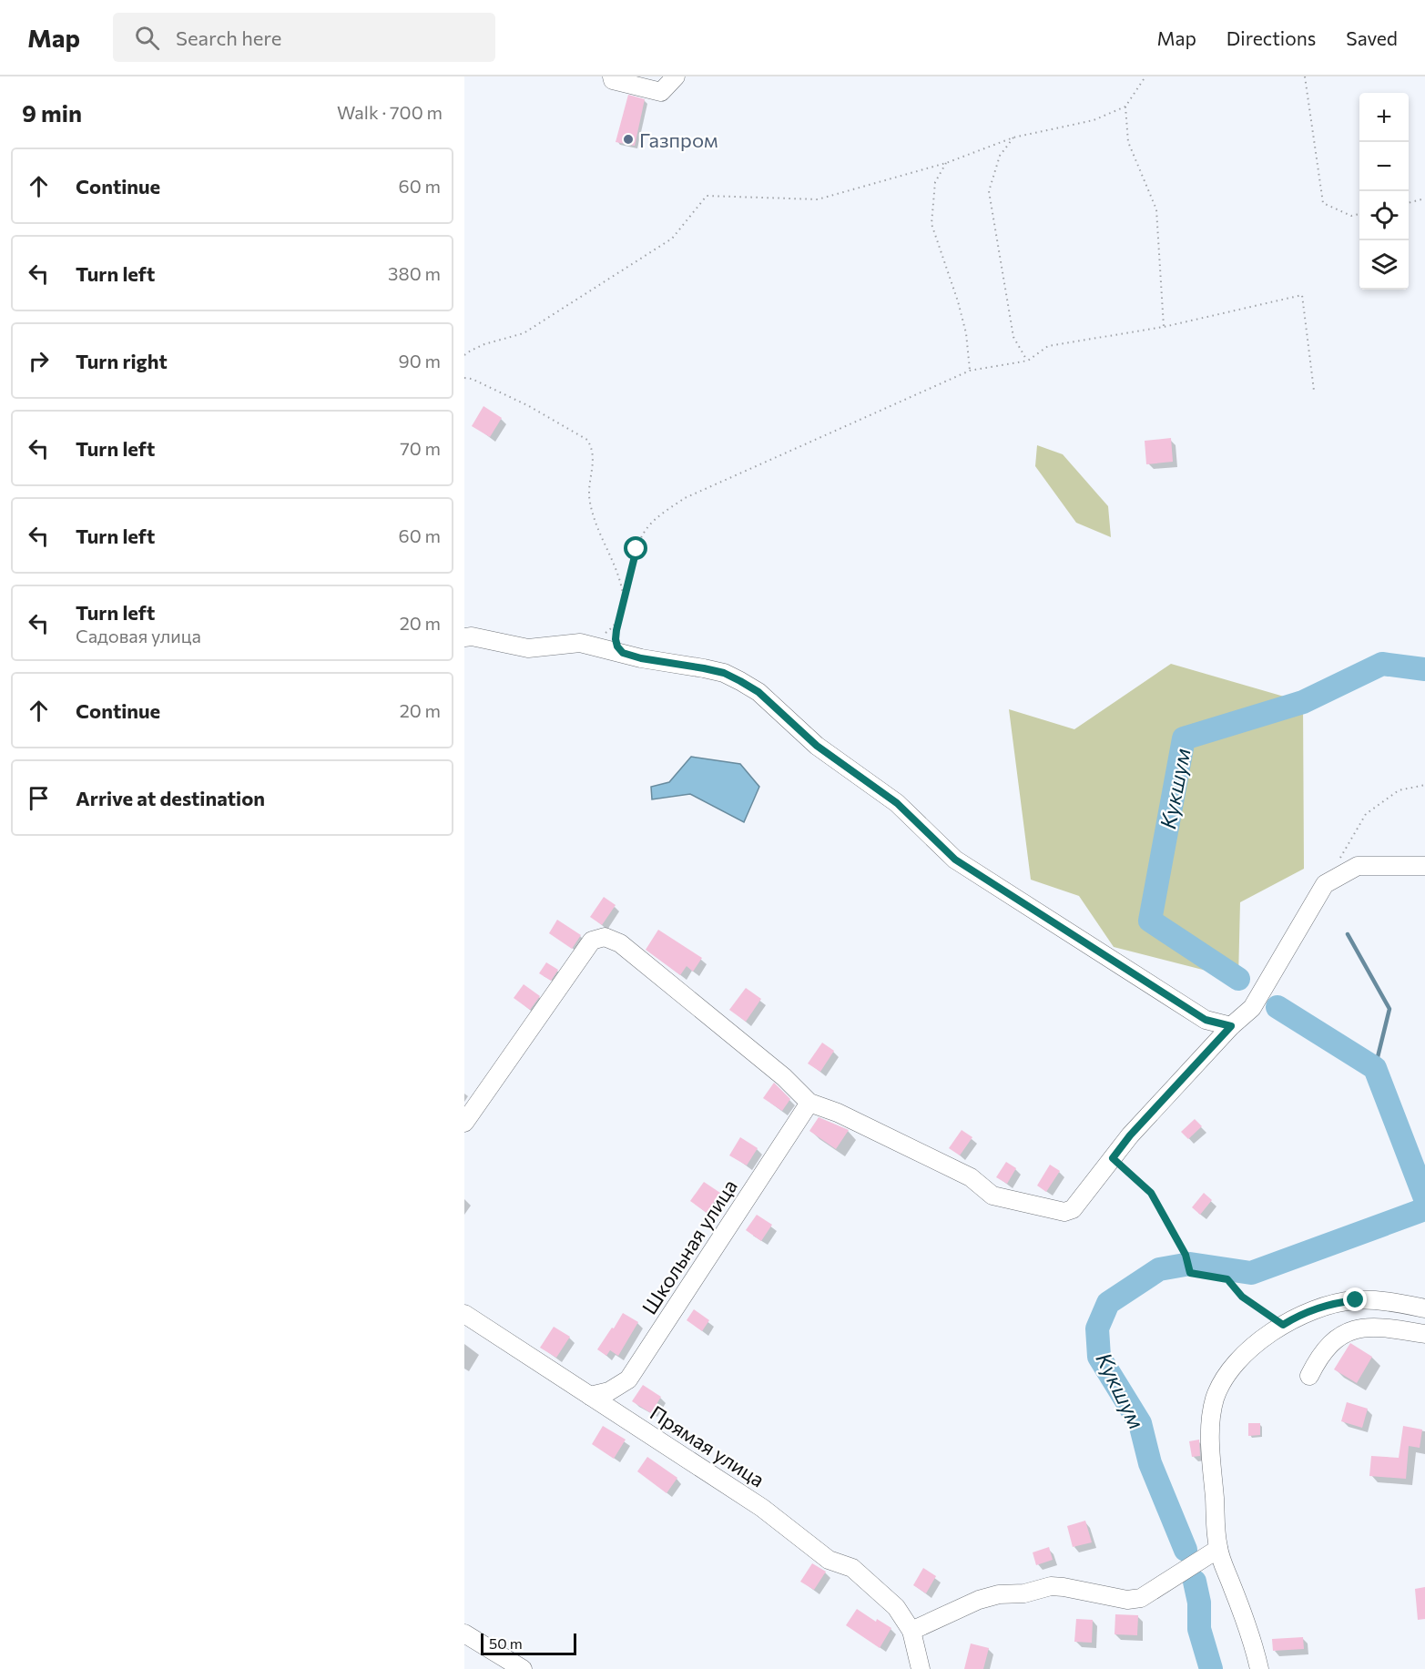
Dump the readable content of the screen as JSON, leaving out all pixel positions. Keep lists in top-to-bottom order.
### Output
{
  "streets": {
    "street": ["Школьная улица", "Прямая улица"]
  },
  "crossings": [
    ["Школьная улица", "Прямая улица"]
  ],
  "water": ["Кукшум"],
  "places": ["Газпром"],
  "scale_bar": "50 m",
  "page": {
    "header": "Map",
    "search": "Search here",
    "nav": ["Map", "Directions", "Saved"],
    "heading": ["9 min", "Walk · 700 m"],
    "map_buttons": ["+", "−"],
    "list": [
      ["Continue", "60 m"],
      ["Turn left", "380 m"],
      ["Turn right", "90 m"],
      ["Turn left", "70 m"],
      ["Turn left", "60 m"],
      ["Turn left", "Садовая улица", "20 m"],
      ["Continue", "20 m"],
      "Arrive at destination"
    ],
    "scale": "50 m"
  }
}
